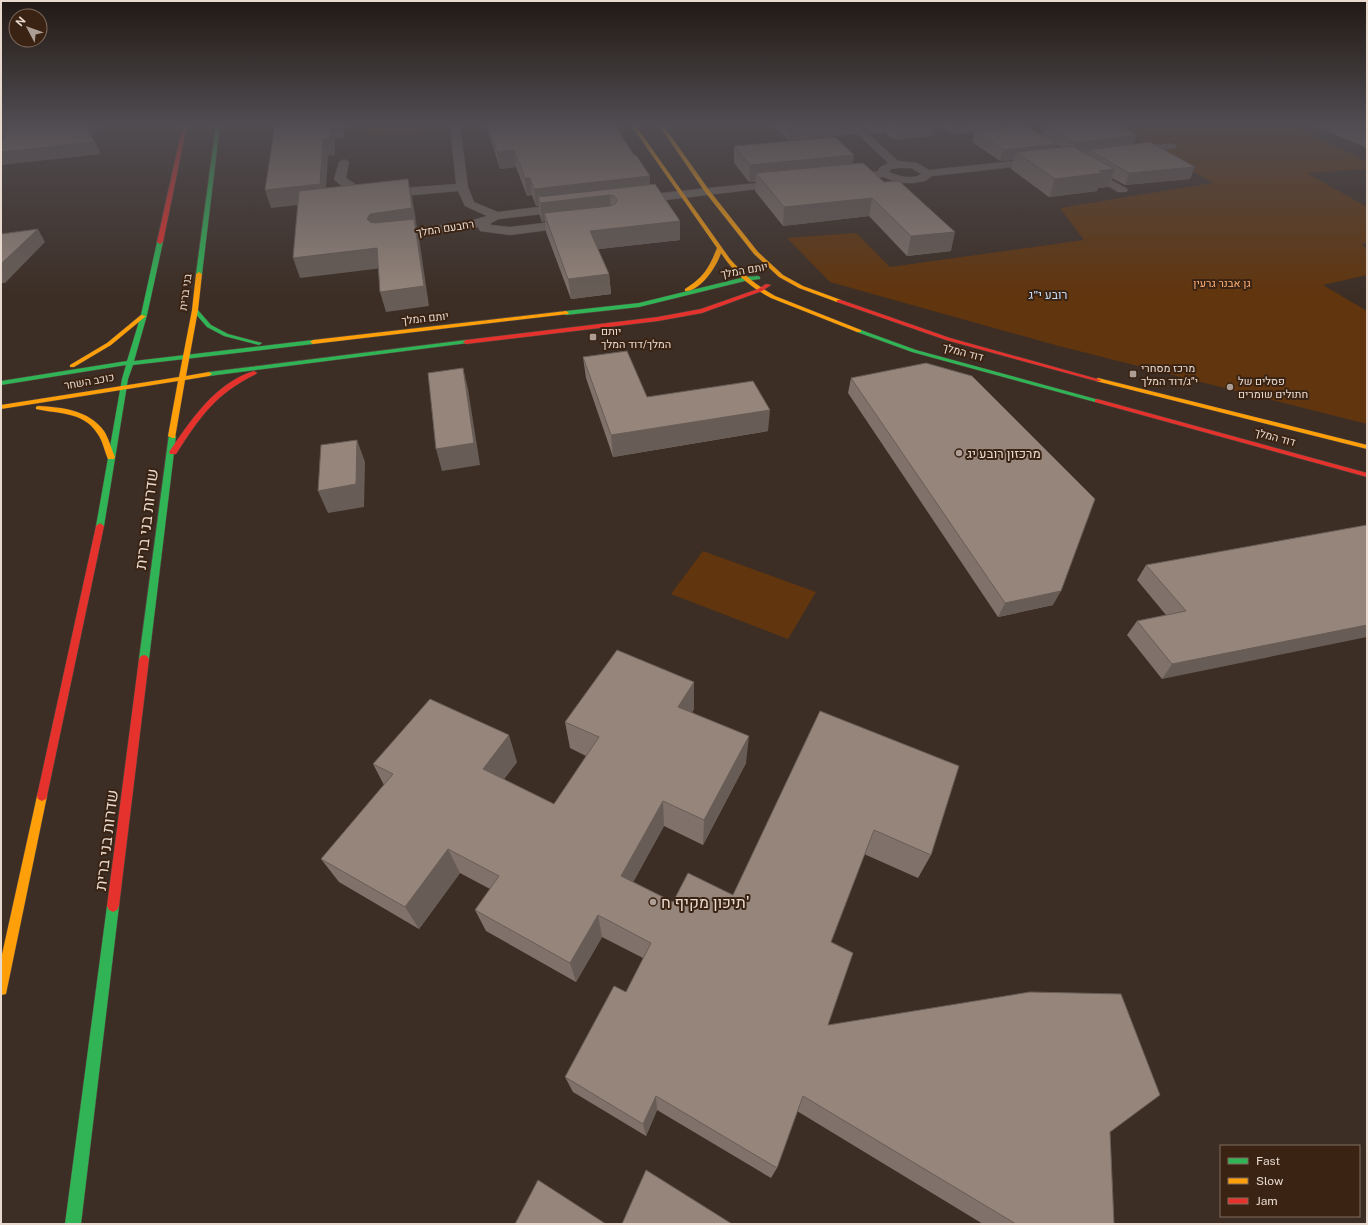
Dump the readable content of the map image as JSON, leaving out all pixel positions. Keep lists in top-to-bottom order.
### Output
{
  "streets": {
    "street": [
      "רחבעם המלך",
      "יותם המלך",
      "בני ברית",
      "דוד המלך",
      "כוכב השחר",
      "שדרות בני ברית"
    ]
  },
  "crossings": [
    ["יותם המלך", "בני ברית"],
    ["יותם המלך", "דוד המלך"],
    ["יותם המלך", "כוכב השחר"],
    ["בני ברית", "כוכב השחר"],
    ["בני ברית", "שדרות בני ברית"]
  ],
  "districts": ["רובע י\"ג"],
  "parks": ["גן אבנר גרעין"],
  "places": {
    "transit": ["יותם המלך/דוד המלך", "מרכז מסחרי י״ג/דוד המלך"],
    "other": ["פסלים של חתולים שומרים", "מרכזון רובע יג", "תיכון מקיף ח'"]
  },
  "legend": ["Fast", "Slow", "Jam"],
  "north": "top left"
}
